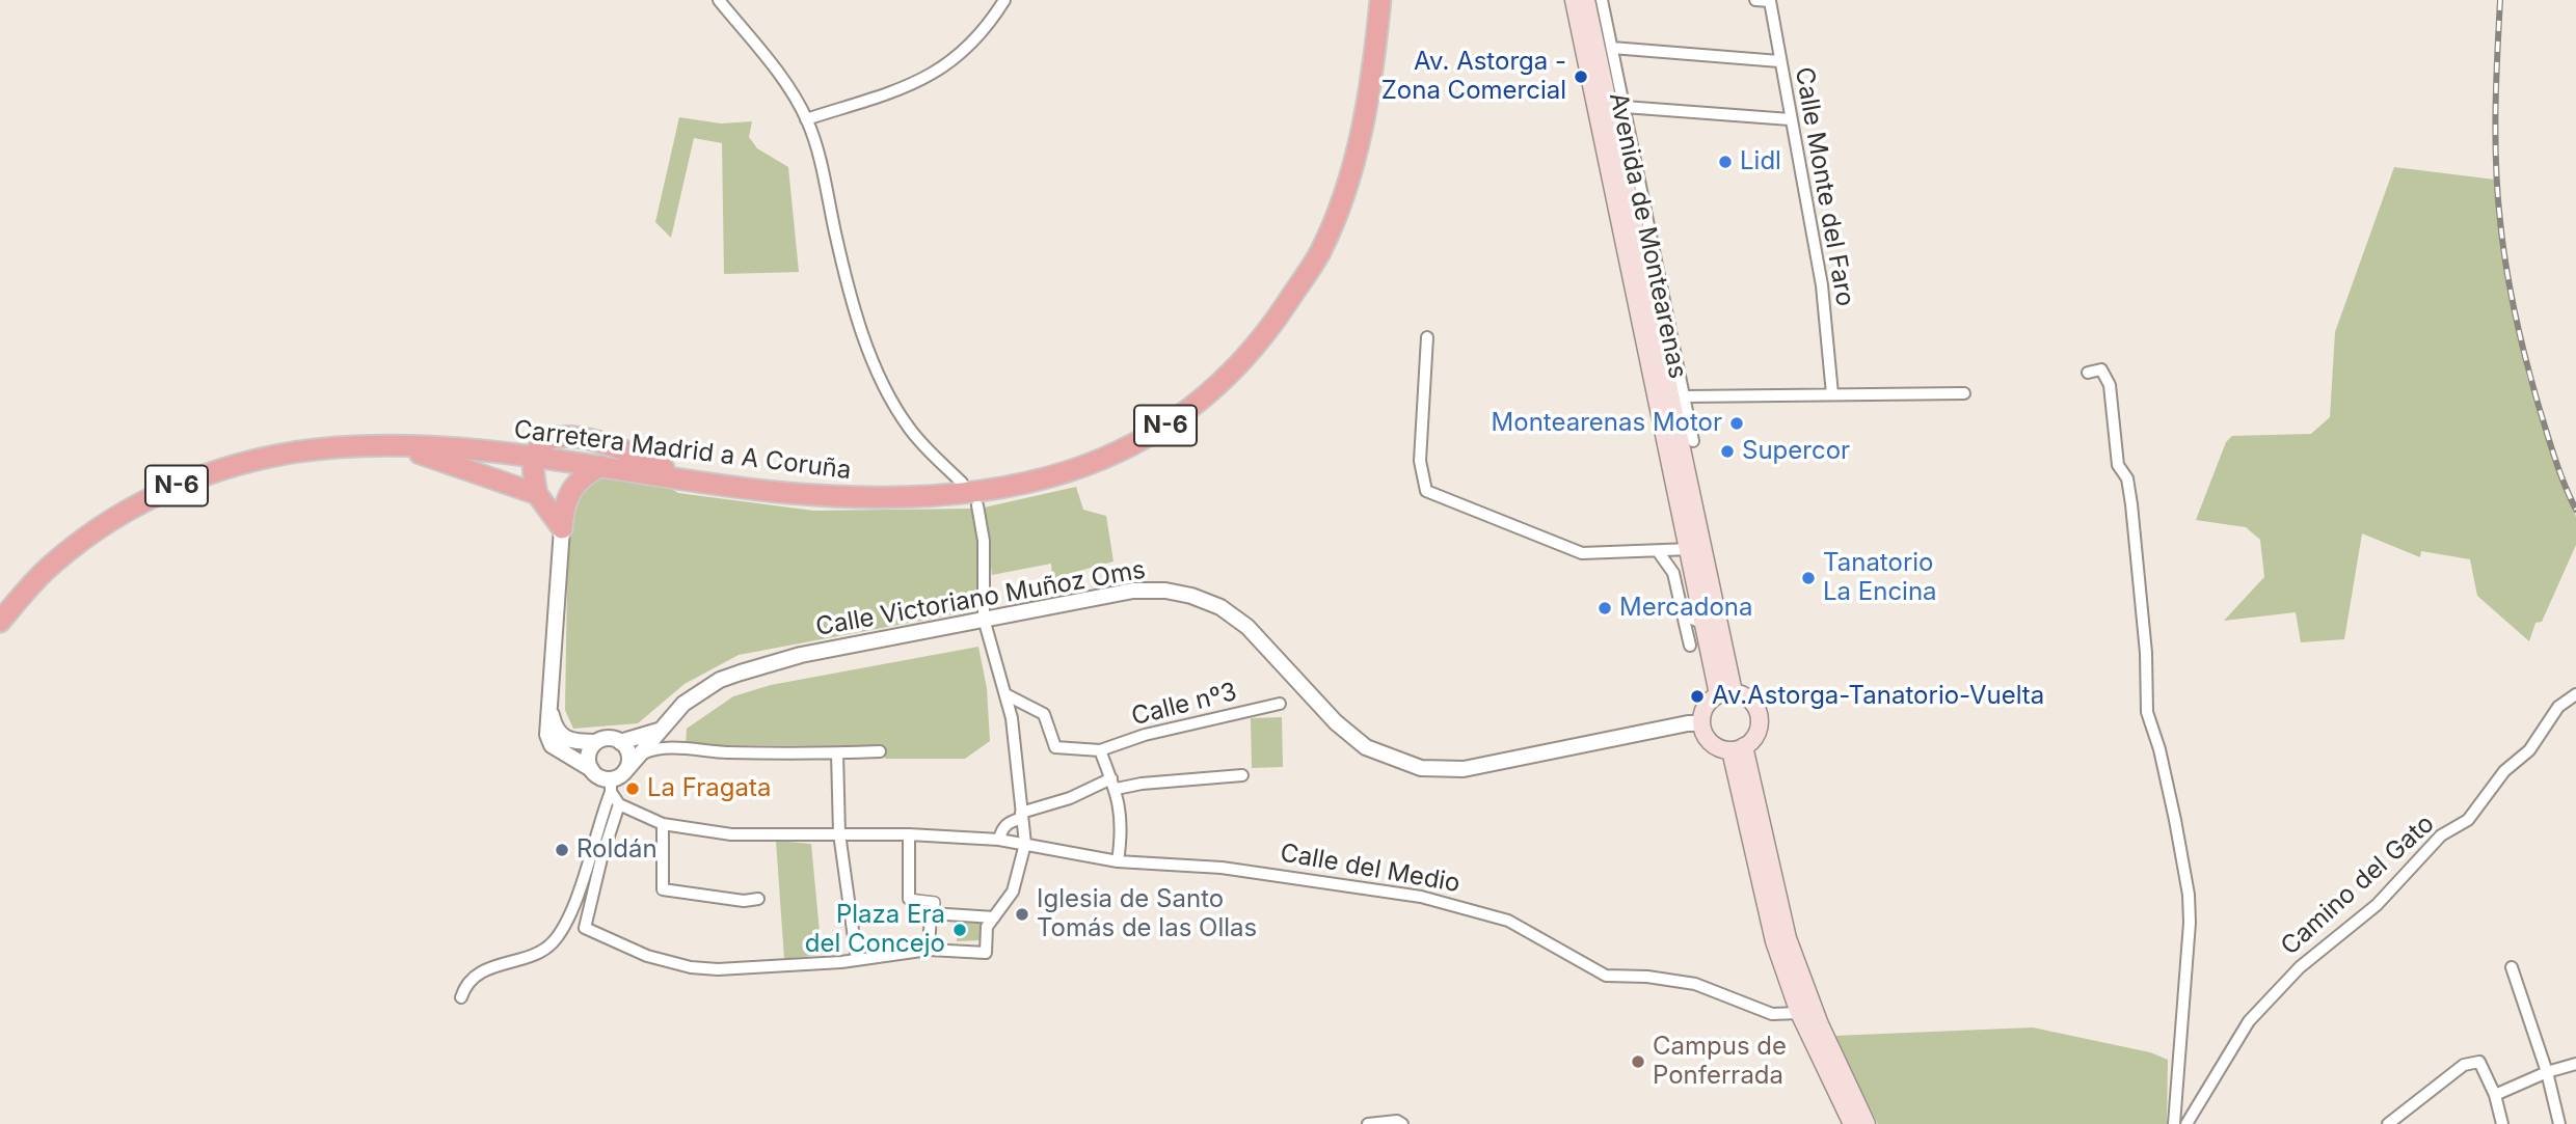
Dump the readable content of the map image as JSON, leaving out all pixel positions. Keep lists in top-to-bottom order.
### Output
{
  "streets": {
    "highway": ["N-6", "Carretera Madrid a A Coruña"],
    "main road": ["Avenida de Montearenas"],
    "street": [
      "Calle Monte del Faro",
      "Calle Victoriano Muñoz Oms",
      "Calle nº3",
      "Calle del Medio",
      "Camino del Gato"
    ]
  },
  "crossings": [
    ["Avenida de Montearenas", "Calle Victoriano Muñoz Oms"]
  ],
  "places": [
    "Av. Astorga - Zona Comercial",
    "Lidl",
    "Montearenas Motor",
    "Supercor",
    "Tanatorio La Encina",
    "Mercadona",
    "Av.Astorga-Tanatorio-Vuelta",
    "La Fragata",
    "Roldán",
    "Iglesia de Santo Tomás de las Ollas",
    "Plaza Era del Concejo",
    "Campus de Ponferrada"
  ]
}
